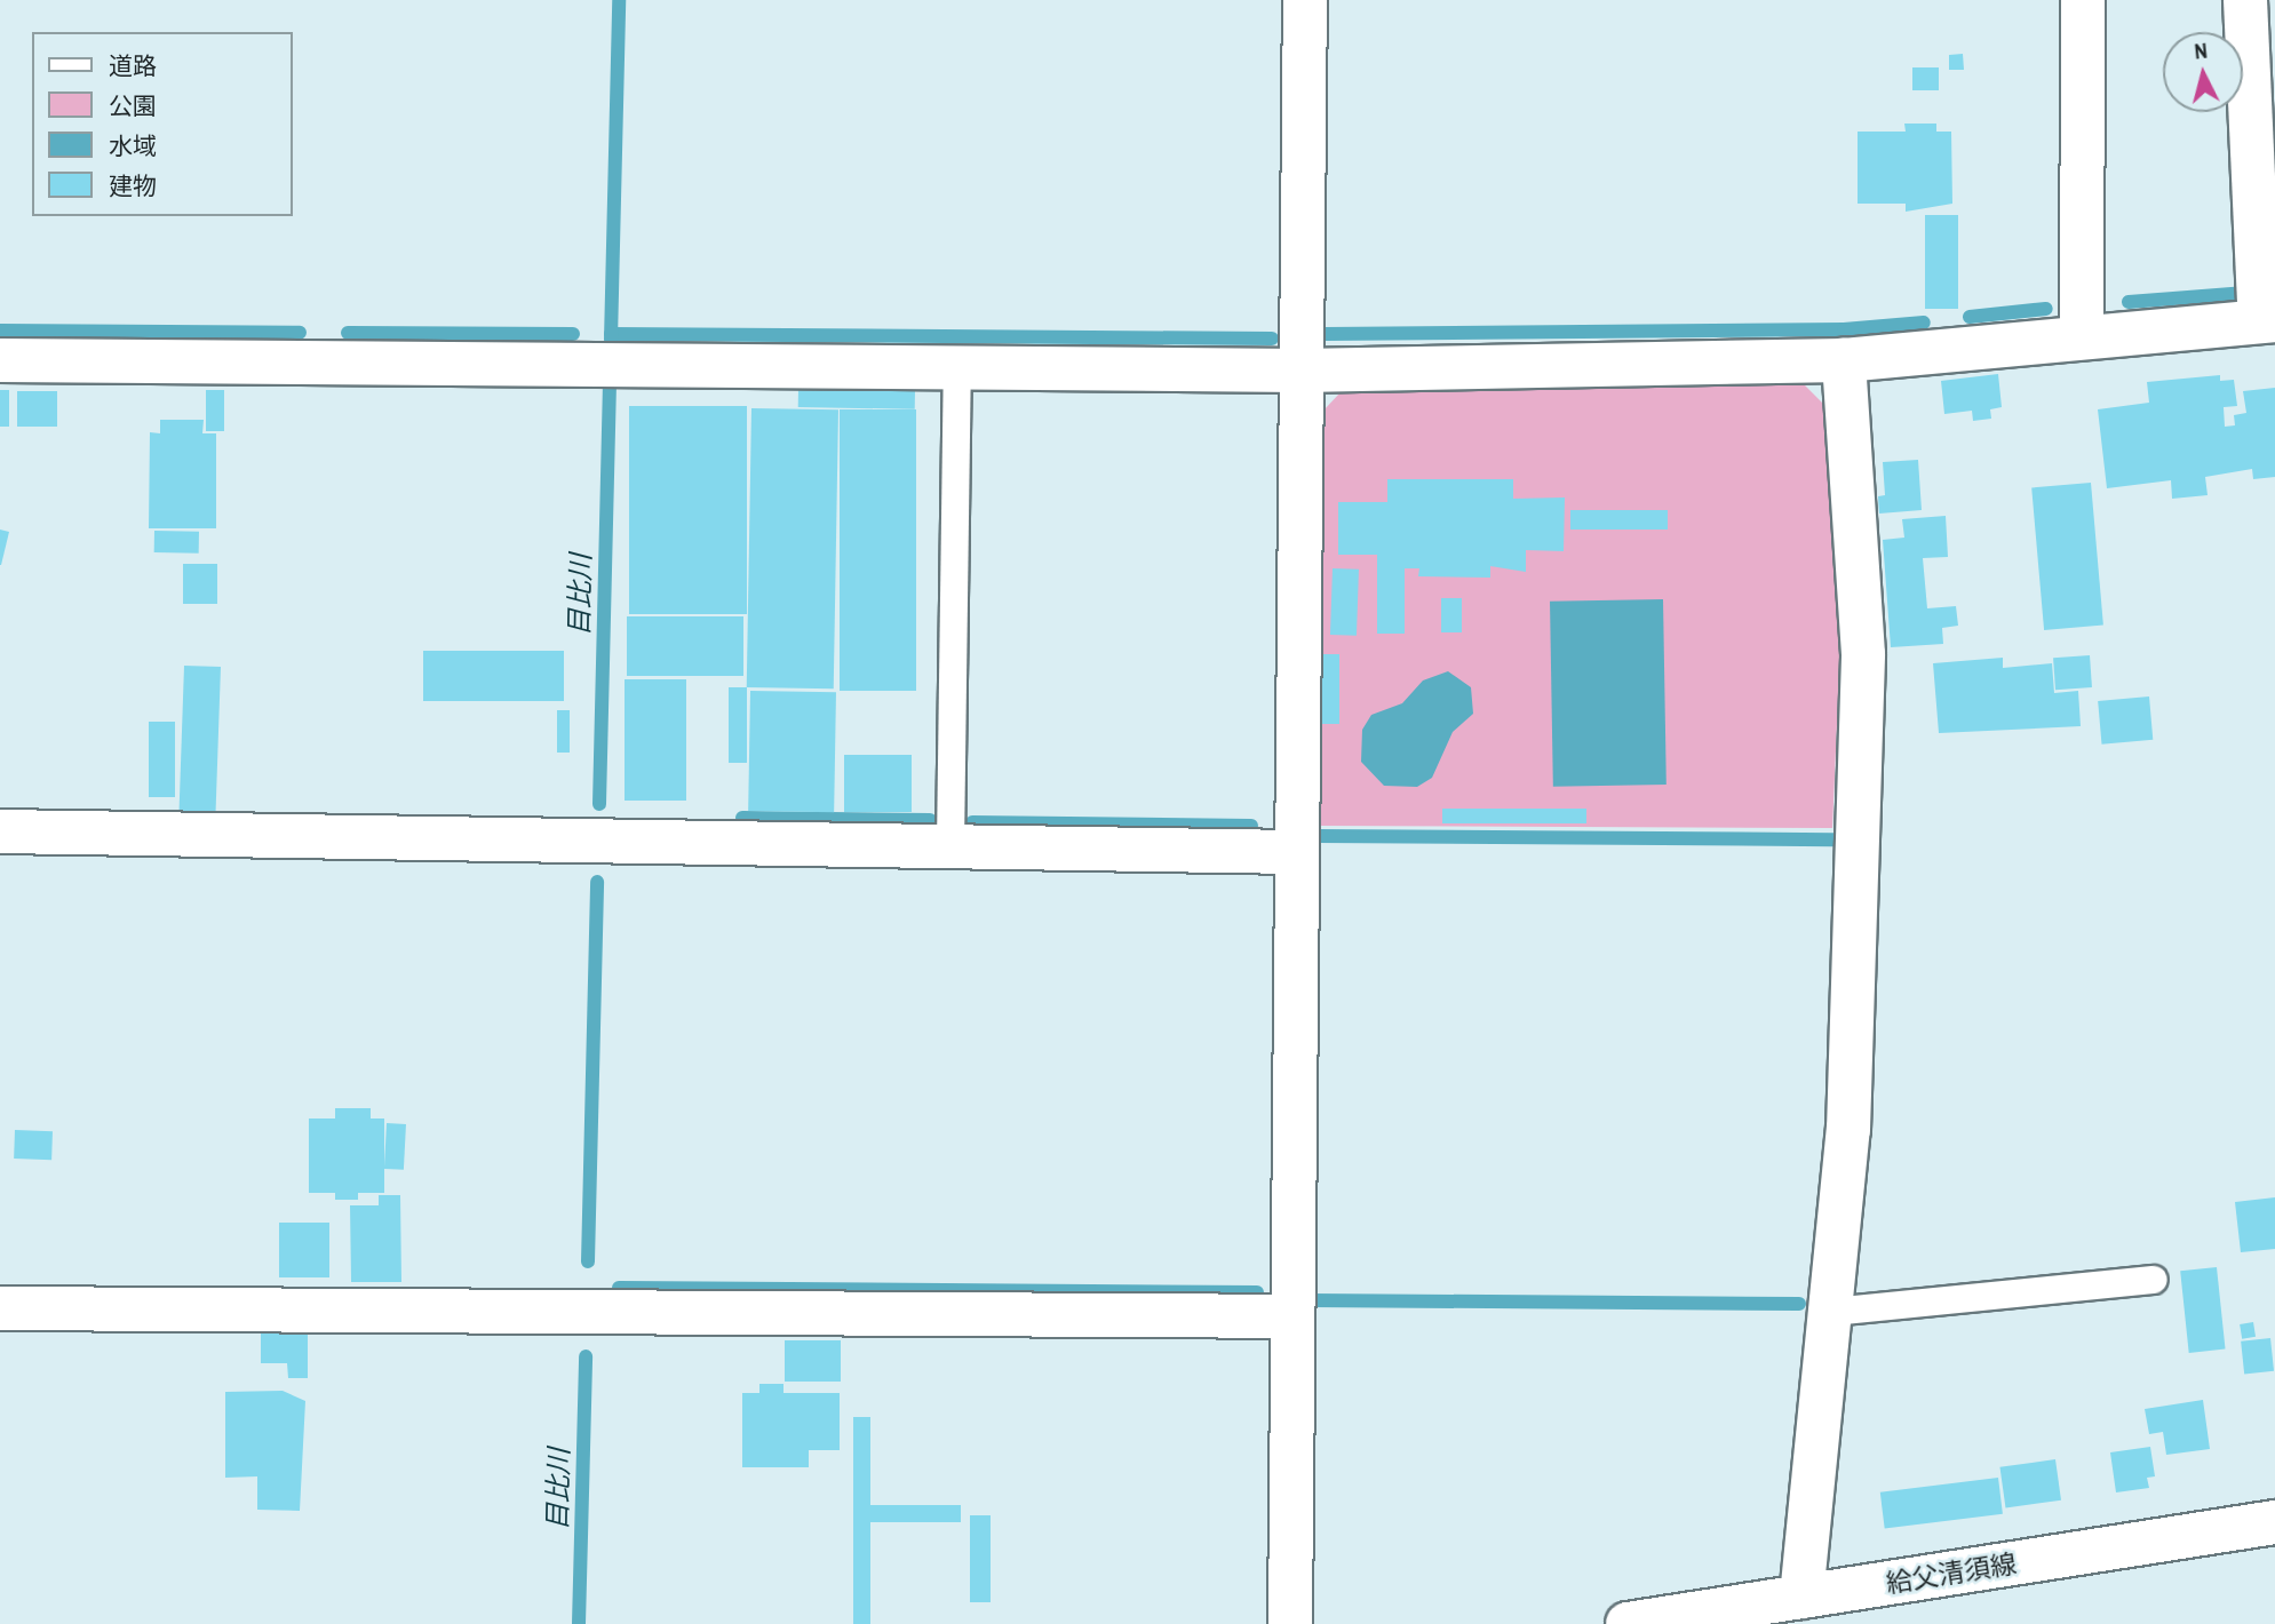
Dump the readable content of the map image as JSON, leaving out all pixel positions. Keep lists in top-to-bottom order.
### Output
{
  "streets": {
    "street": ["給父清須線"]
  },
  "water": ["目比川"],
  "legend": [
    "道路",
    "公園",
    "水域",
    "建物"
  ],
  "north": "top"
}
